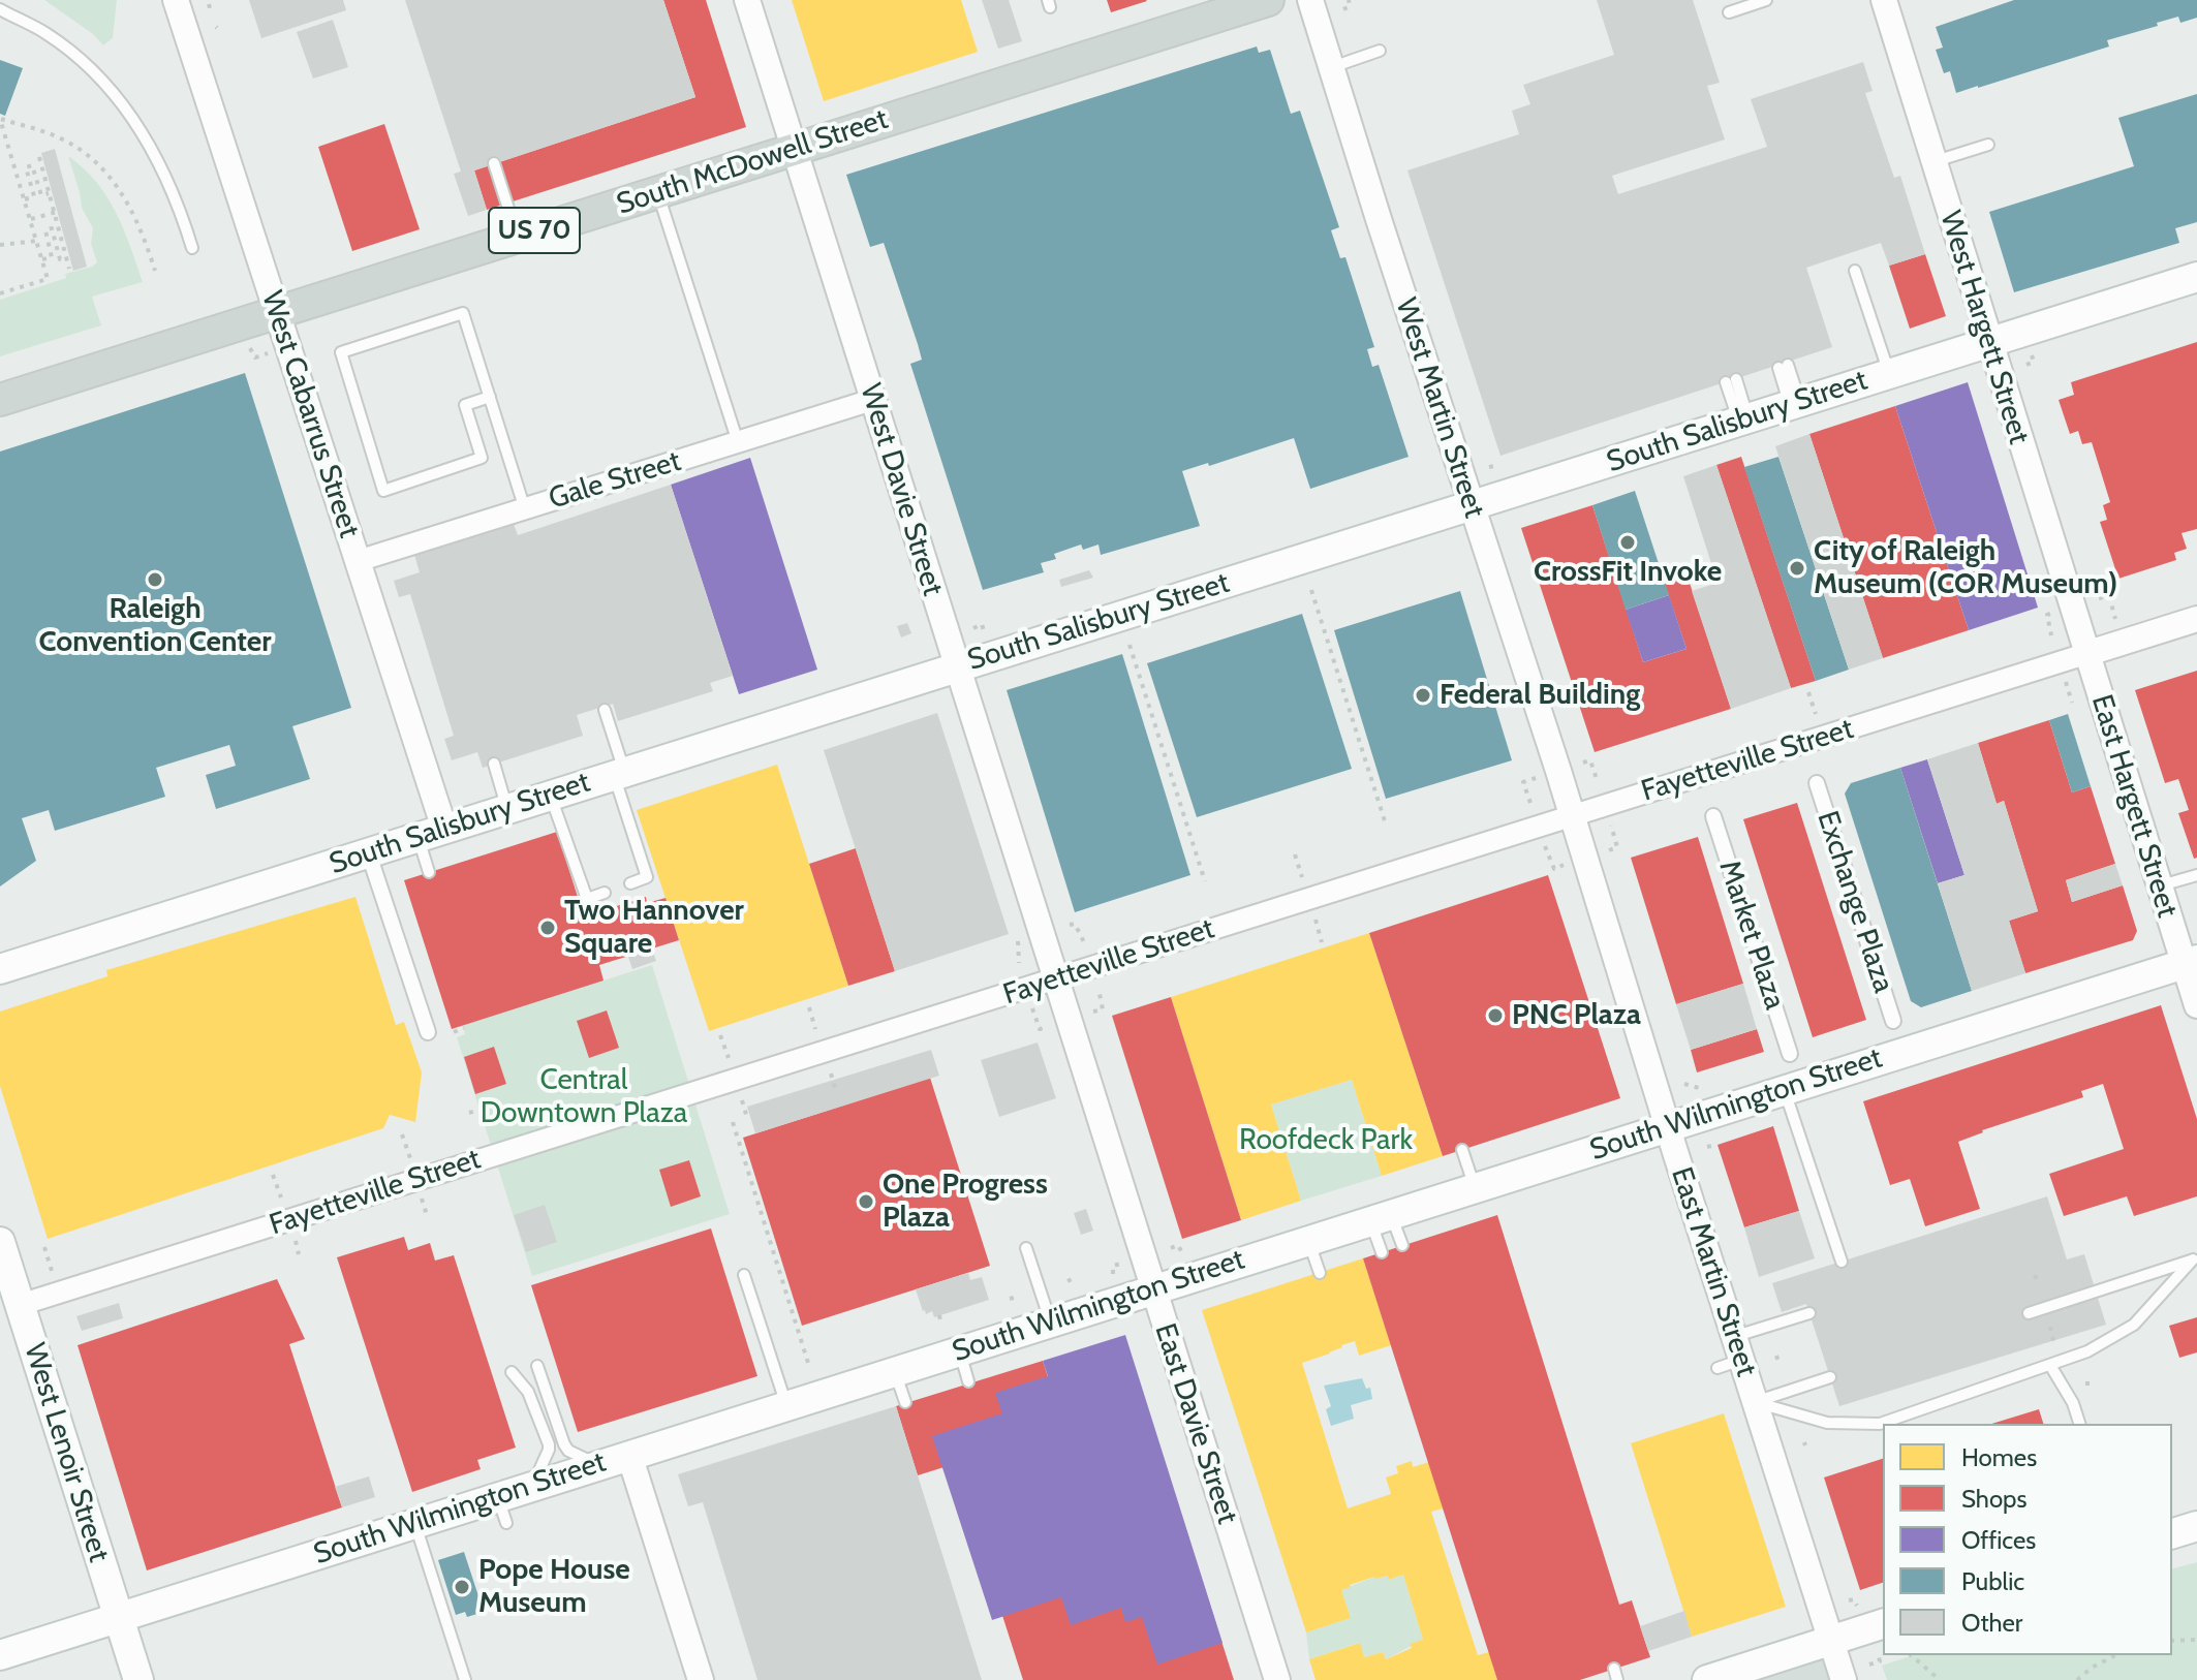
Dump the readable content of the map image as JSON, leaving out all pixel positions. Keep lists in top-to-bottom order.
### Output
{
  "streets": {
    "main road": [
      "South McDowell Street",
      "US 70",
      "South Salisbury Street",
      "South Wilmington Street",
      "West Lenoir Street"
    ],
    "street": [
      "West Hargett Street",
      "West Martin Street",
      "West Cabarrus Street",
      "Gale Street",
      "West Davie Street",
      "Fayetteville Street",
      "East Hargett Street",
      "Exchange Plaza",
      "Market Plaza",
      "East Martin Street",
      "East Davie Street"
    ]
  },
  "crossings": [
    ["South McDowell Street", "West Cabarrus Street"],
    ["South McDowell Street", "West Davie Street"],
    ["West Hargett Street", "South Salisbury Street"],
    ["West Hargett Street", "Fayetteville Street"],
    ["West Hargett Street", "East Hargett Street"],
    ["West Martin Street", "South Salisbury Street"],
    ["West Martin Street", "Fayetteville Street"],
    ["West Martin Street", "East Martin Street"],
    ["West Cabarrus Street", "South Salisbury Street"],
    ["West Cabarrus Street", "Gale Street"],
    ["South Salisbury Street", "West Davie Street"],
    ["Gale Street", "West Davie Street"],
    ["West Davie Street", "Fayetteville Street"],
    ["West Davie Street", "East Davie Street"],
    ["Fayetteville Street", "East Hargett Street"],
    ["Fayetteville Street", "East Martin Street"],
    ["Fayetteville Street", "East Davie Street"],
    ["Fayetteville Street", "West Lenoir Street"],
    ["East Hargett Street", "South Wilmington Street"],
    ["South Wilmington Street", "East Martin Street"],
    ["South Wilmington Street", "East Davie Street"],
    ["South Wilmington Street", "West Lenoir Street"]
  ],
  "parks": ["Central Downtown Plaza", "Roofdeck Park"],
  "places": [
    "CrossFit Invoke",
    "City of Raleigh Museum (COR Museum)",
    "Raleigh Convention Center",
    "Federal Building",
    "Two Hannover Square",
    "PNC Plaza",
    "One Progress Plaza",
    "Pope House Museum"
  ],
  "legend": [
    "Homes",
    "Shops",
    "Offices",
    "Public",
    "Other"
  ]
}
